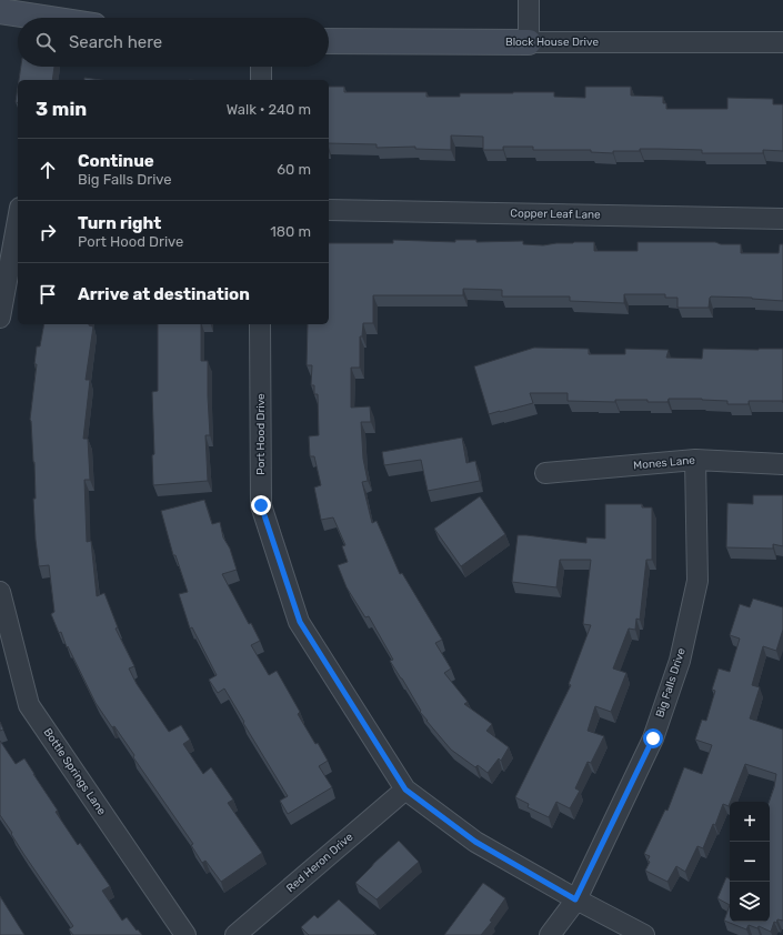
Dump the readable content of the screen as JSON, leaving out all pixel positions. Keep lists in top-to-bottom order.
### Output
{
  "streets": {
    "street": [
      "Block House Drive",
      "Copper Leaf Lane",
      "Port Hood Drive",
      "Mones Lane",
      "Big Falls Drive",
      "Bottle Springs Lane",
      "Red Heron Drive"
    ]
  },
  "crossings": [
    ["Port Hood Drive", "Big Falls Drive"],
    ["Port Hood Drive", "Red Heron Drive"],
    ["Mones Lane", "Big Falls Drive"]
  ],
  "page": {
    "search": "Search here",
    "heading": ["3 min", "Walk · 240 m"],
    "list": [
      ["Continue", "Big Falls Drive", "60 m"],
      ["Turn right", "Port Hood Drive", "180 m"],
      "Arrive at destination"
    ],
    "map_buttons": ["+", "−"]
  }
}
